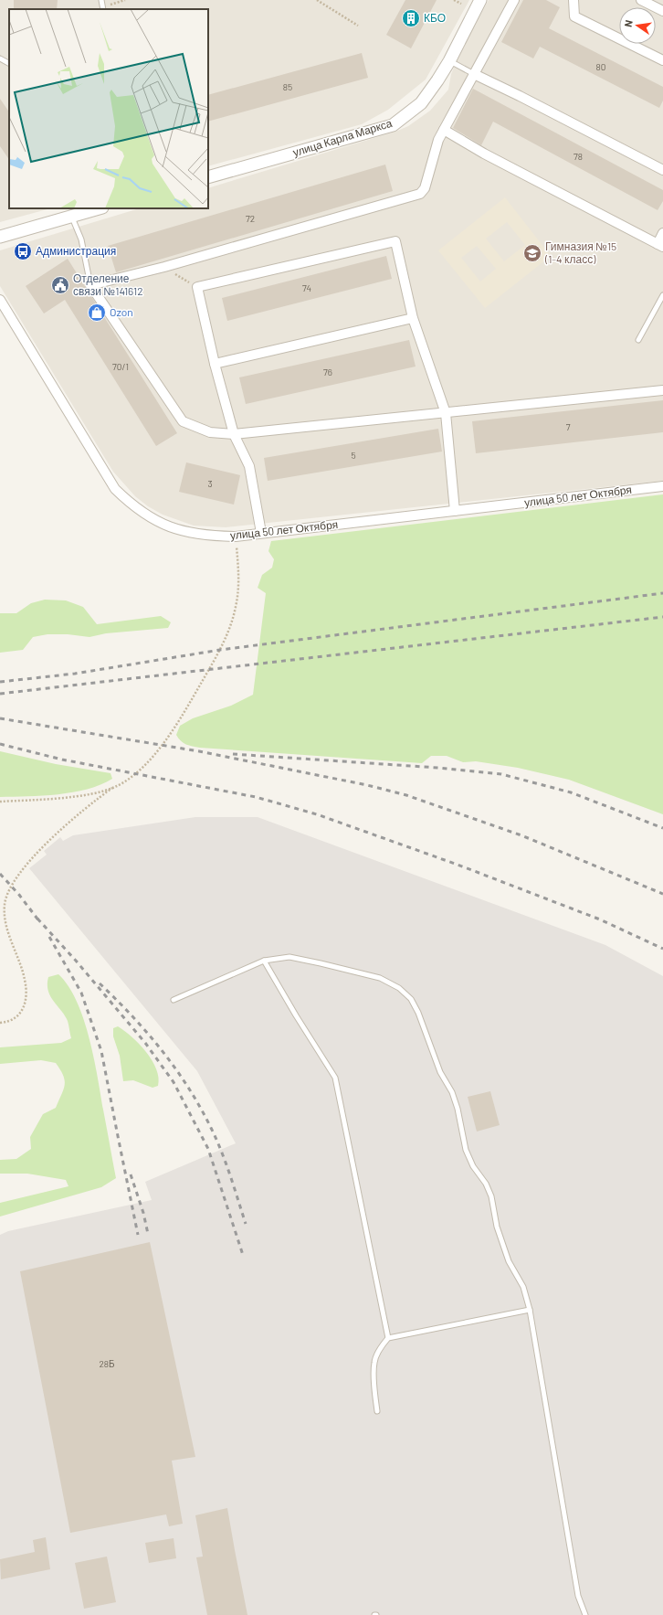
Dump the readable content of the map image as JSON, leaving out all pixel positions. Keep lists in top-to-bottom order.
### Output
{
  "streets": {
    "street": ["улица Карла Маркса", "улица 50 лет Октября"]
  },
  "places": {
    "building": ["КБО"],
    "bus stop": ["Администрация"],
    "school or university": ["Гимназия №15 (1-4 класс)"],
    "public building": ["Отделение связи №141612"],
    "shop": ["Ozon"]
  },
  "house_numbers": [
    "80",
    "85",
    "78",
    "72",
    "74",
    "70/1",
    "76",
    "7",
    "5",
    "3",
    "28Б"
  ],
  "north": "left"
}
